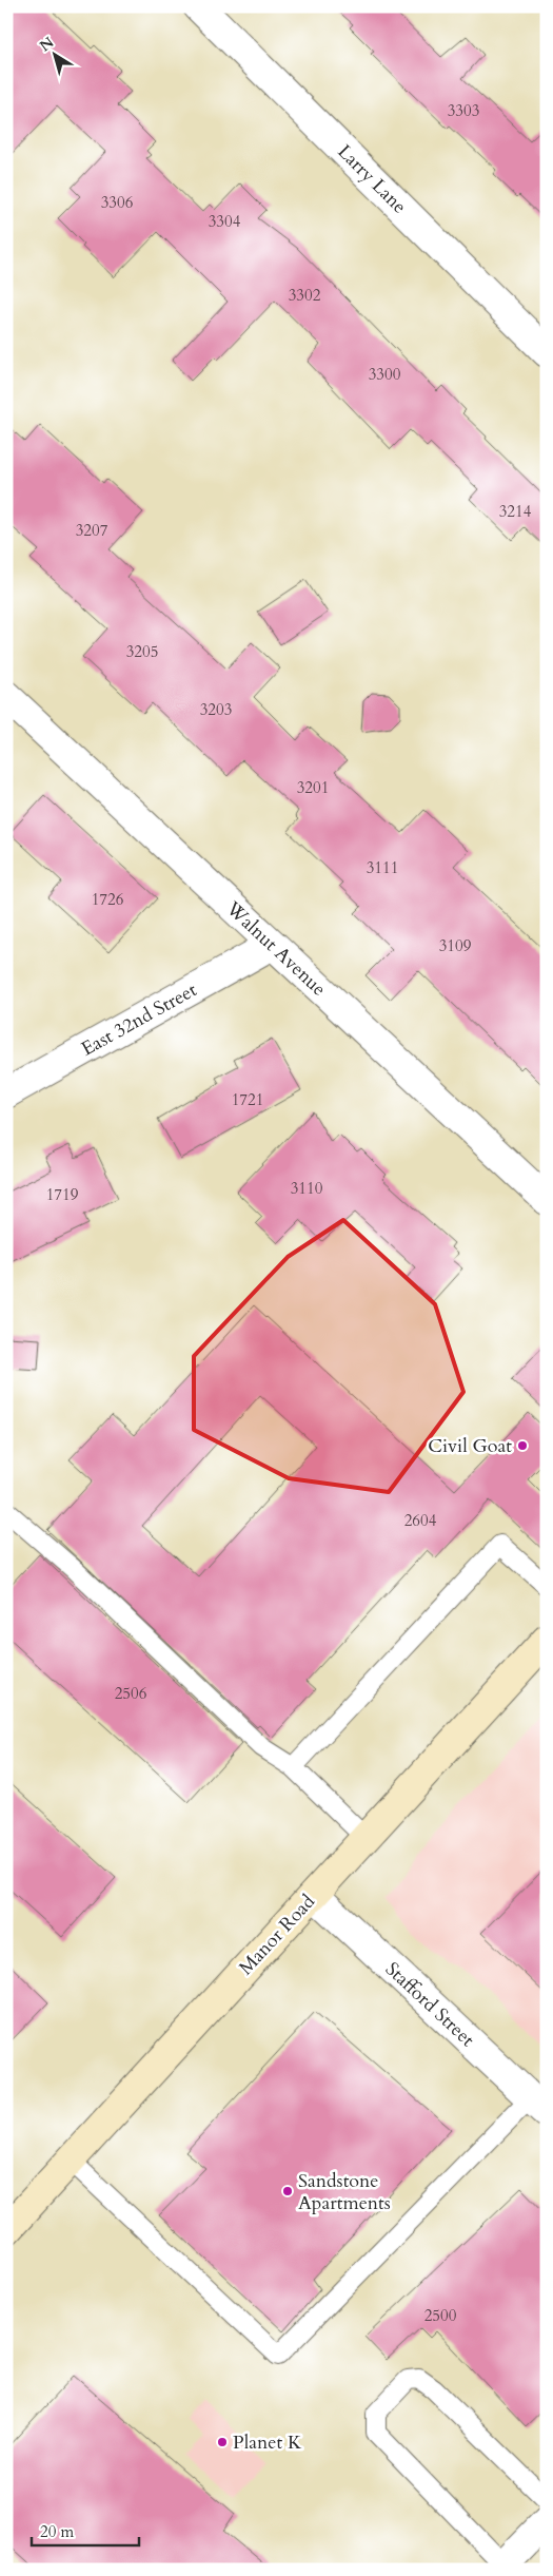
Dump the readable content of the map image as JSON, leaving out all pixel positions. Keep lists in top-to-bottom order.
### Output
{
  "streets": {
    "main road": ["Manor Road"],
    "street": [
      "Larry Lane",
      "Walnut Avenue",
      "East 32nd Street",
      "Stafford Street"
    ]
  },
  "crossings": [
    ["Walnut Avenue", "East 32nd Street"],
    ["Manor Road", "Stafford Street"]
  ],
  "places": ["Civil Goat", "Sandstone Apartments", "Planet K"],
  "house_numbers": [
    "3303",
    "3306",
    "3304",
    "3302",
    "3300",
    "3214",
    "3207",
    "3205",
    "3203",
    "3201",
    "3111",
    "1726",
    "3109",
    "1721",
    "3110",
    "1719",
    "2604",
    "2506",
    "2500"
  ],
  "scale_bar": "20 m",
  "north": "top left"
}
